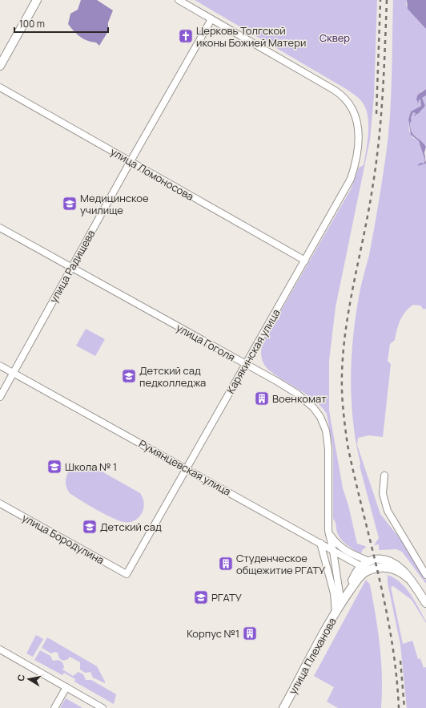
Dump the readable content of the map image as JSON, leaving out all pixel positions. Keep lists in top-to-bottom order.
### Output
{
  "streets": {
    "main road": ["улица Плеханова"],
    "street": [
      "улица Ломоносова",
      "улица Радищева",
      "улица Гоголя",
      "Карякинская улица",
      "Румянцевская улица",
      "улица Бородулина"
    ]
  },
  "crossings": [
    ["улица Ломоносова", "улица Радищева"],
    ["улица Ломоносова", "Карякинская улица"],
    ["улица Радищева", "улица Гоголя"],
    ["улица Радищева", "Карякинская улица"],
    ["улица Радищева", "Румянцевская улица"],
    ["улица Гоголя", "Карякинская улица"],
    ["улица Гоголя", "Румянцевская улица"],
    ["улица Гоголя", "улица Плеханова"],
    ["Карякинская улица", "Румянцевская улица"],
    ["Карякинская улица", "улица Бородулина"],
    ["Румянцевская улица", "улица Плеханова"]
  ],
  "parks": ["Сквер"],
  "places": {
    "church": ["Церковь Толгской иконы Божией Матери"],
    "school or university": [
      "Медицинское училище",
      "Детский сад педколледжа",
      "Школа № 1",
      "Детский сад",
      "РГАТУ"
    ],
    "building": ["Военкомат", "Студенческое общежитие РГАТУ", "Корпус №1"]
  },
  "scale_bar": "100 m",
  "north": "left"
}
